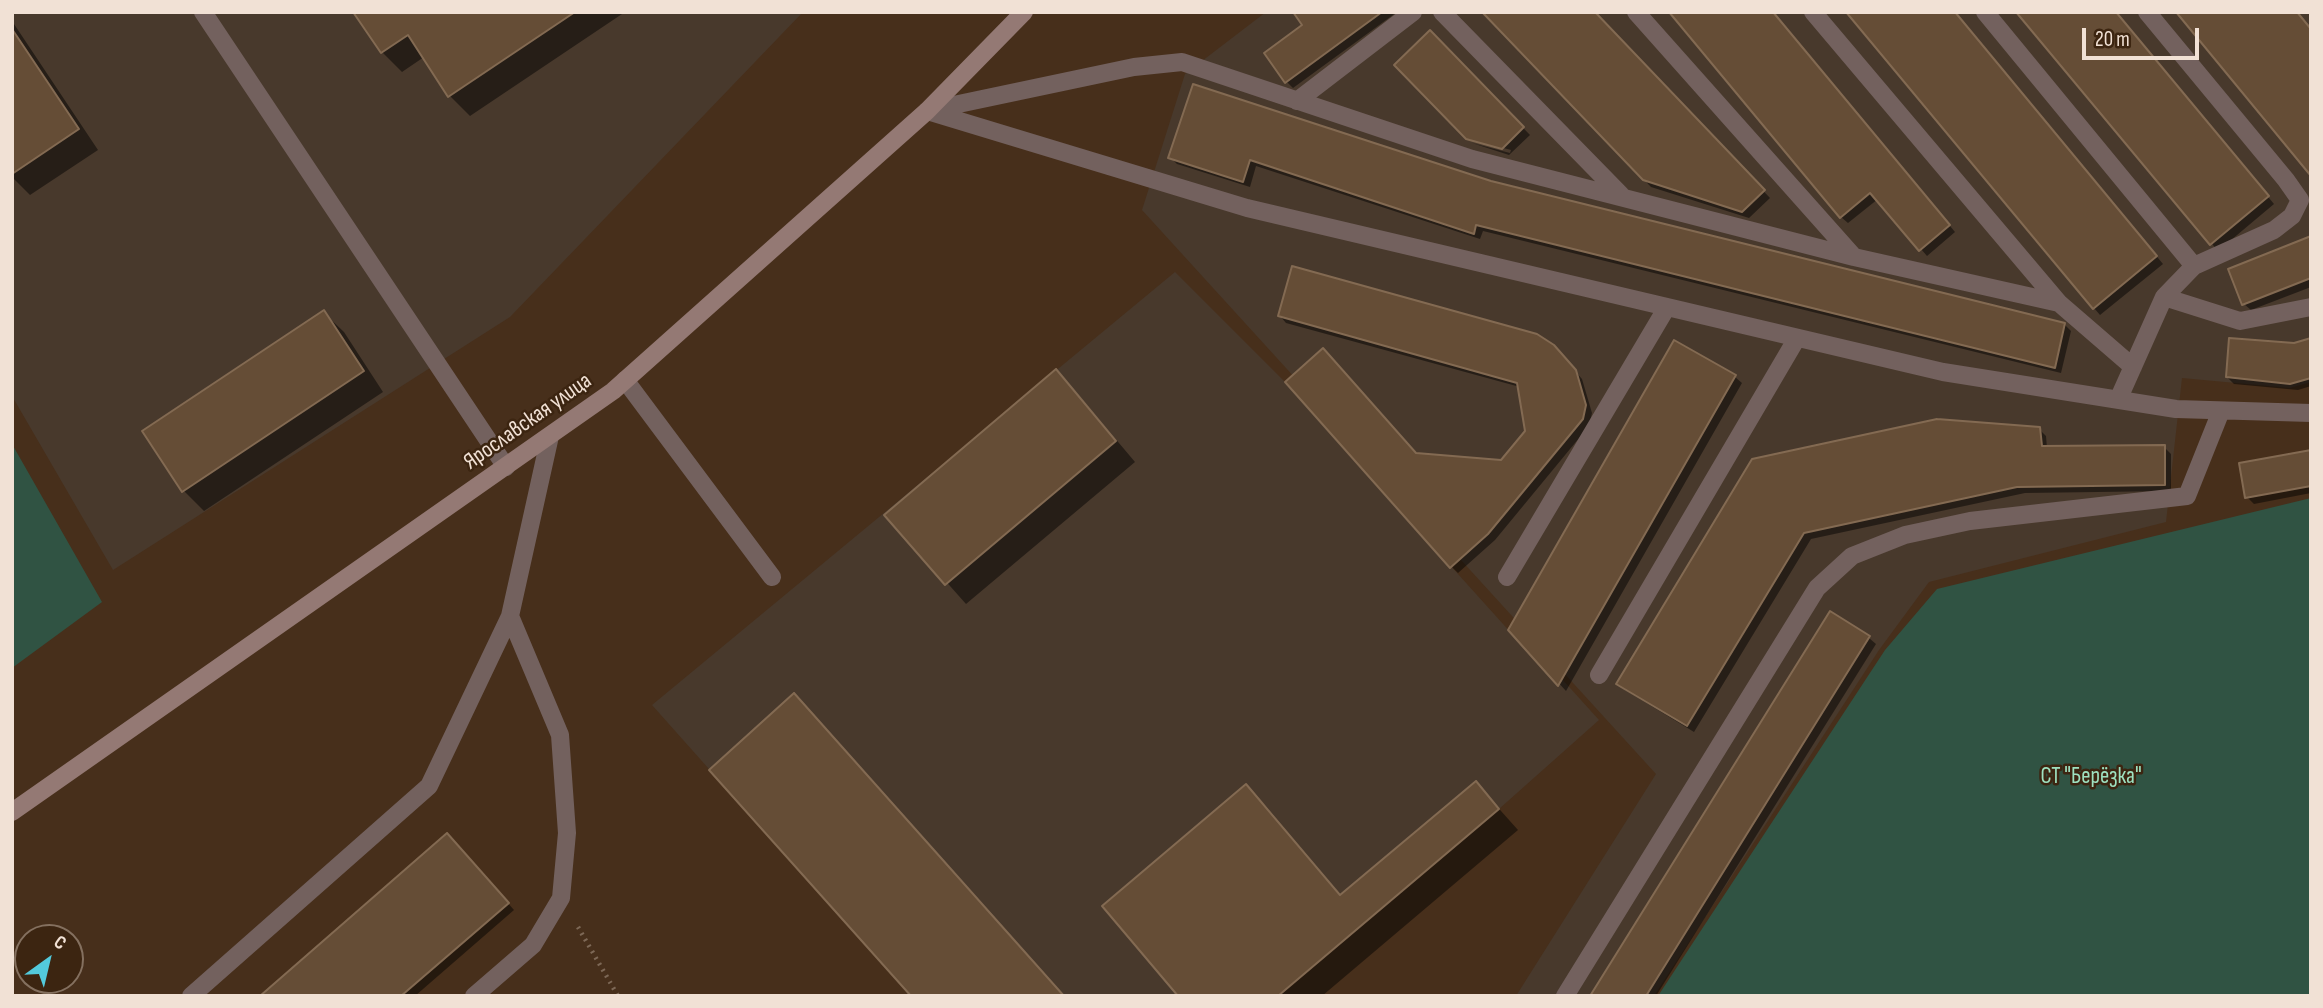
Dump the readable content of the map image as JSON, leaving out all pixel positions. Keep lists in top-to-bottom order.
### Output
{
  "streets": {
    "main road": ["Ярославская улица"]
  },
  "parks": ["СТ \"Берёзка\""],
  "scale_bar": "20 m",
  "north": "top right"
}
